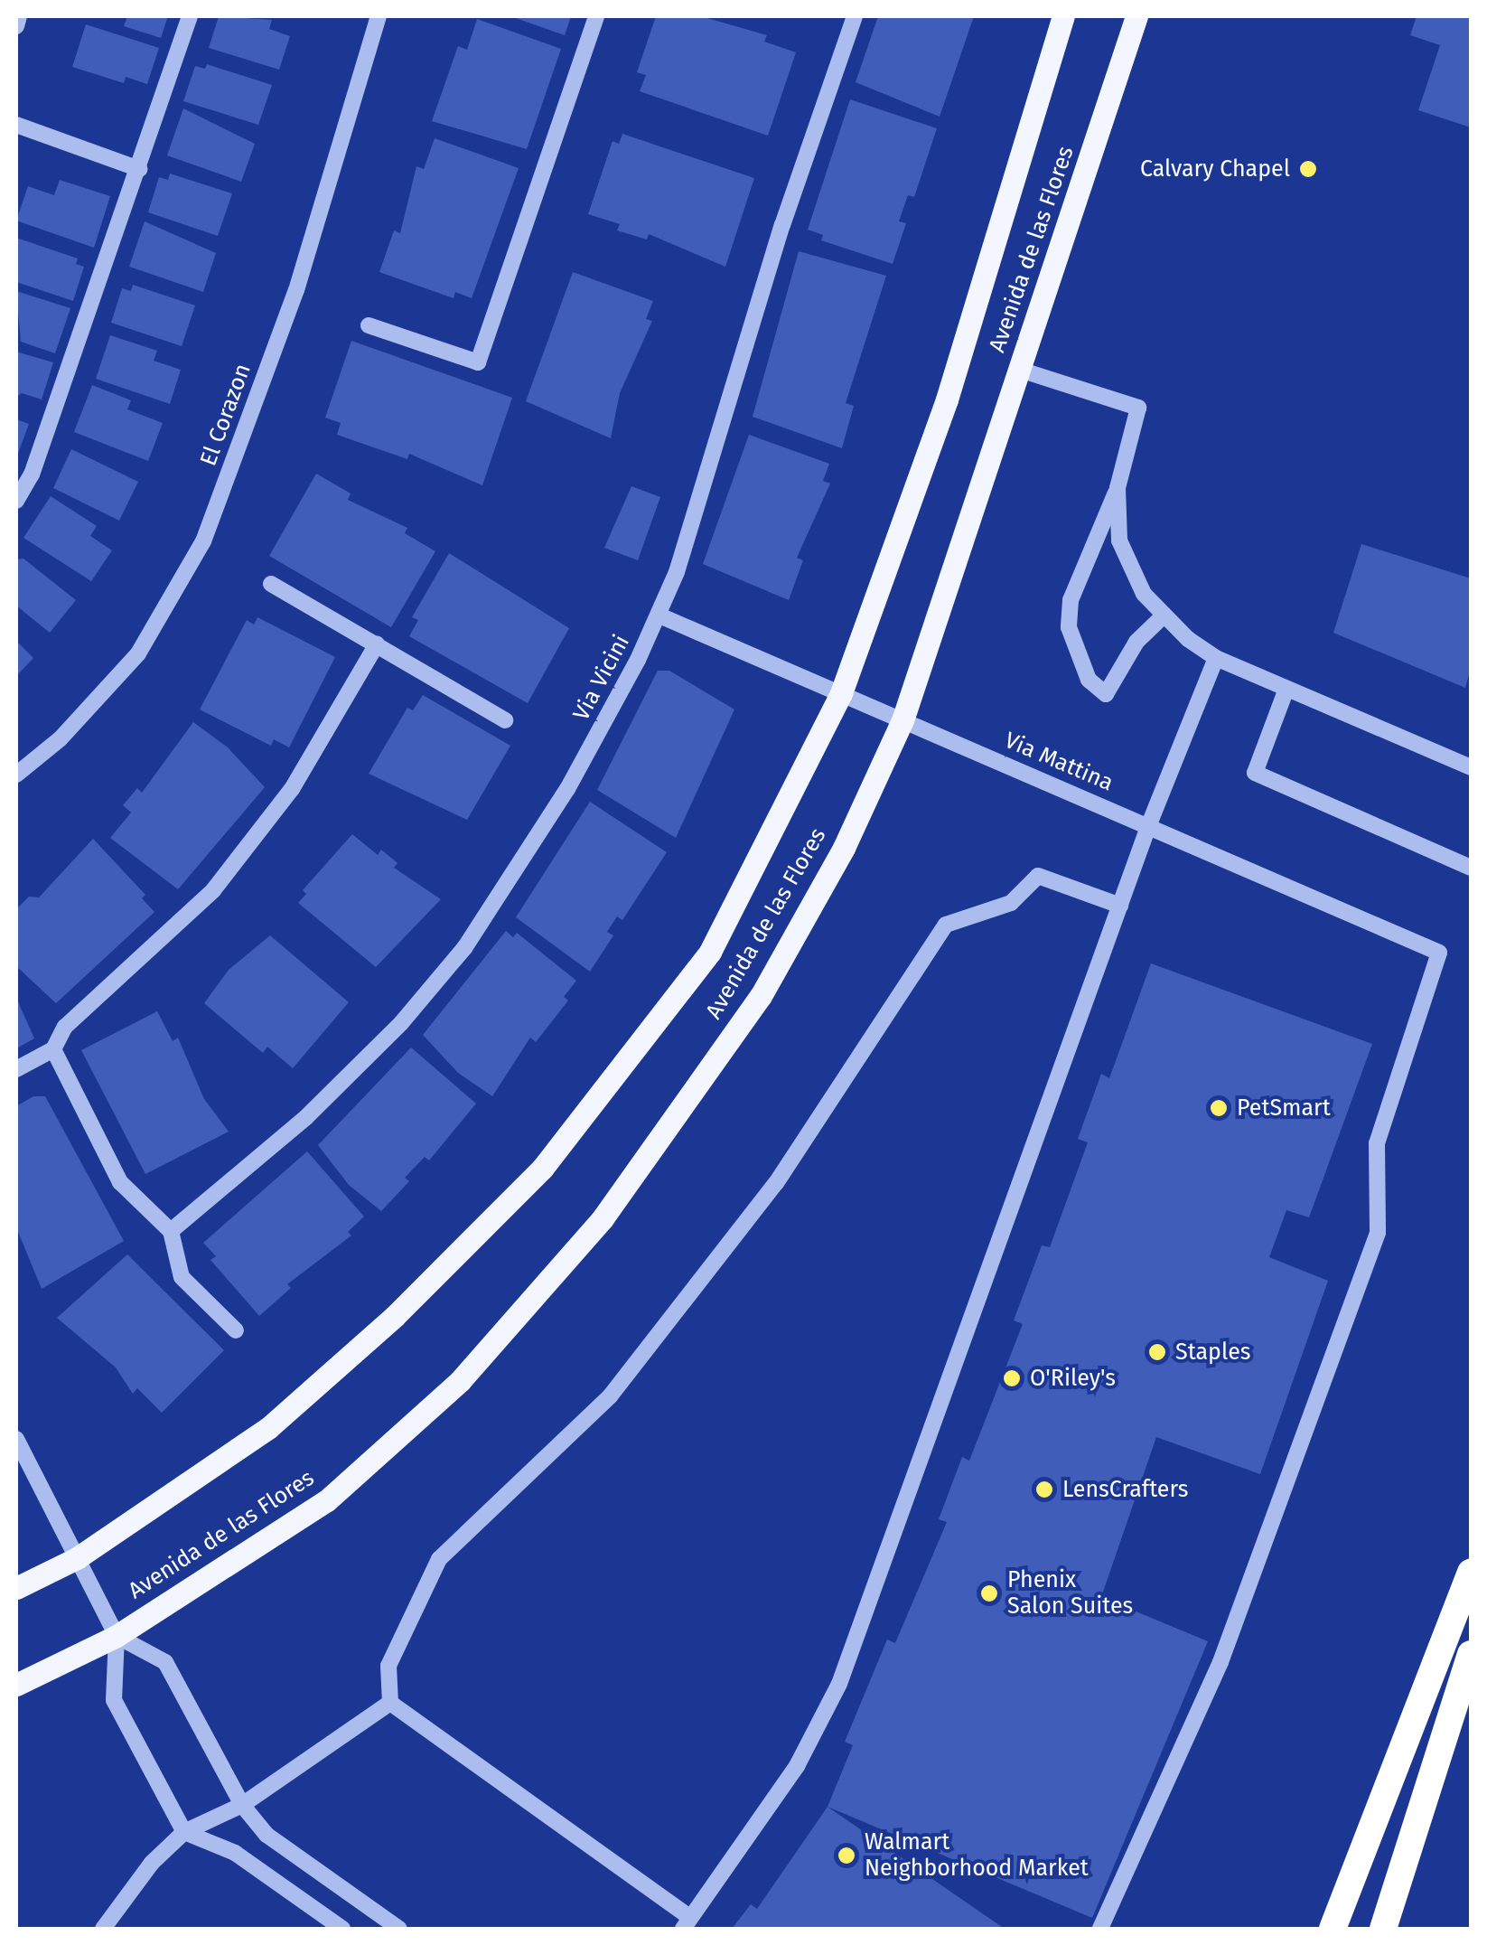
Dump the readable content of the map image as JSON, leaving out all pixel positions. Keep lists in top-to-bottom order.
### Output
{
  "streets": {
    "main road": ["Avenida de las Flores"],
    "street": ["El Corazon", "Via Vicini", "Via Mattina"]
  },
  "crossings": [
    ["Avenida de las Flores", "Via Mattina"],
    ["Via Vicini", "Via Mattina"]
  ],
  "places": [
    "Calvary Chapel",
    "PetSmart",
    "Staples",
    "O'Riley's",
    "LensCrafters",
    "Phenix Salon Suites",
    "Walmart Neighborhood Market"
  ]
}
